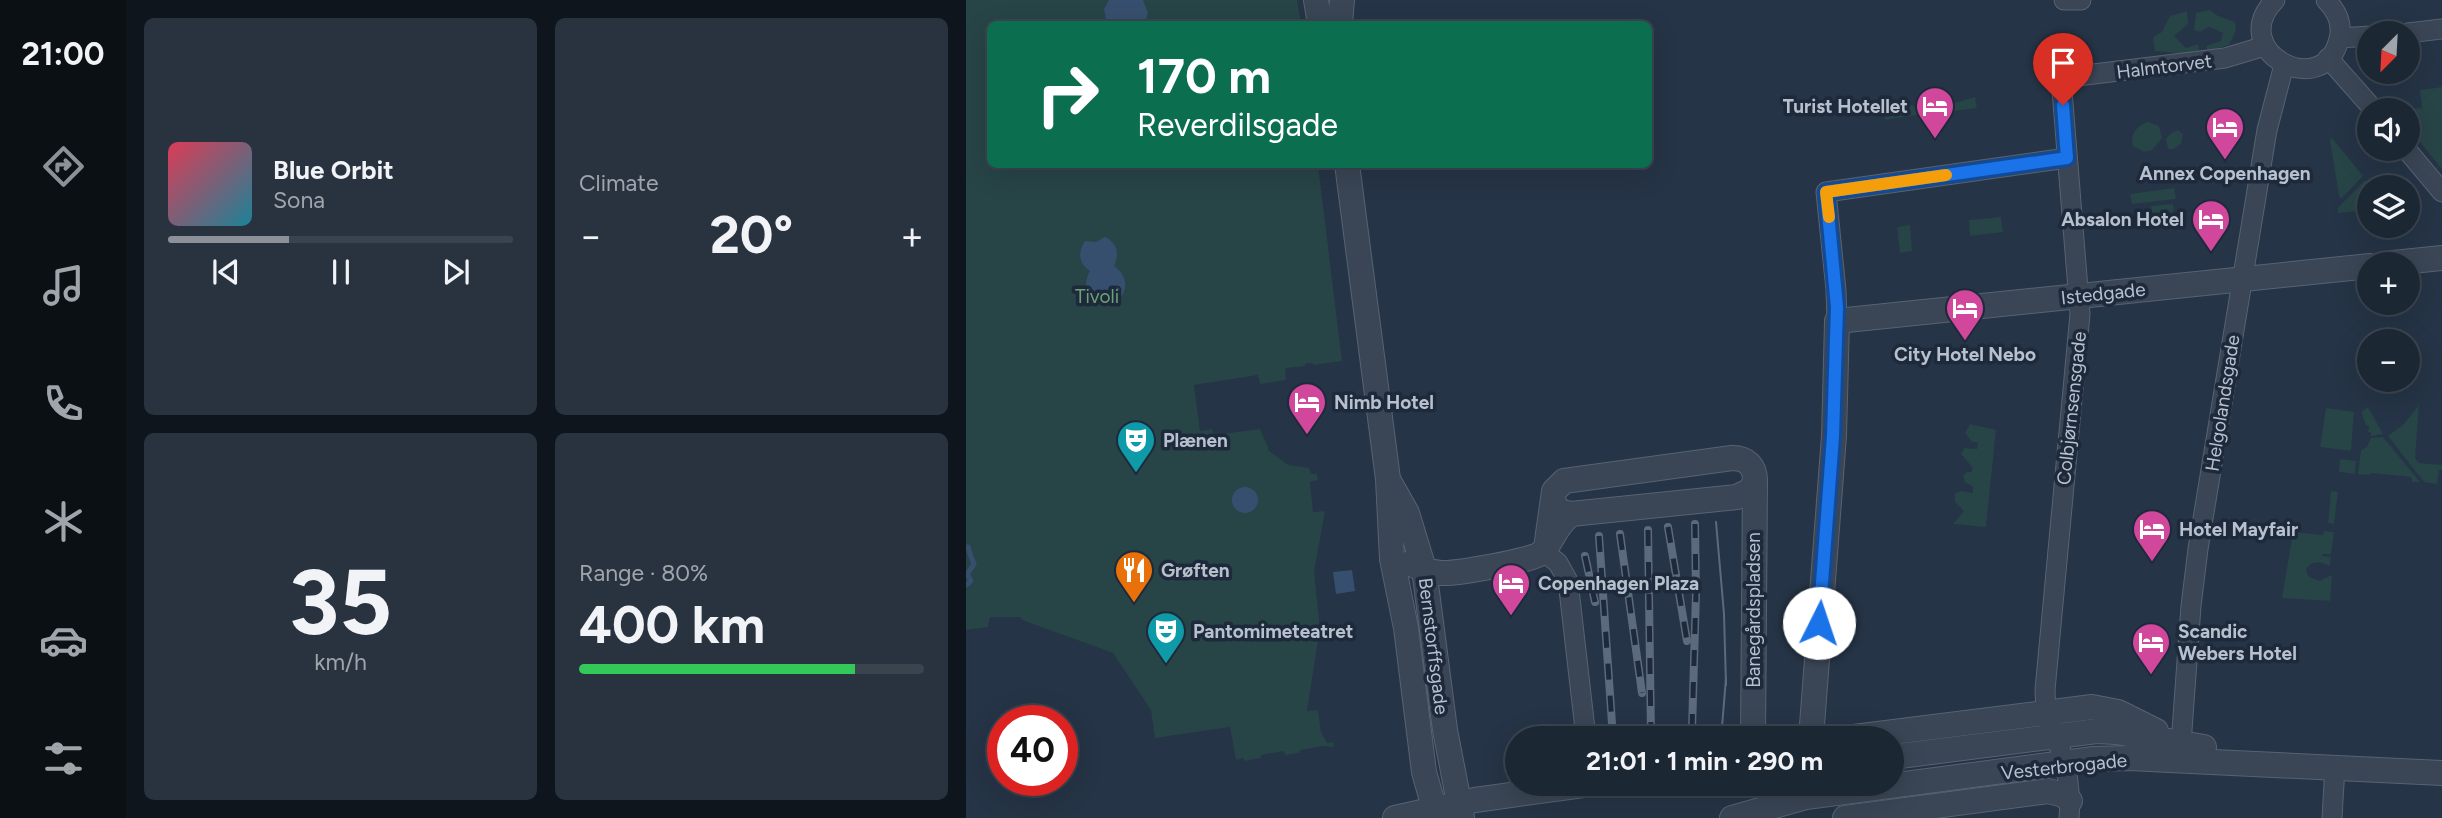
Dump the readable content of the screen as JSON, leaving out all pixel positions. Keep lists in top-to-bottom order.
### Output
{
  "streets": {
    "street": [
      "Halmtorvet",
      "Istedgade",
      "Helgolandsgade",
      "Colbjørnsensgade",
      "Banegårdspladsen",
      "Bernstorffsgade",
      "Vesterbrogade"
    ]
  },
  "crossings": [
    ["Halmtorvet", "Colbjørnsensgade"],
    ["Istedgade", "Helgolandsgade"],
    ["Istedgade", "Colbjørnsensgade"],
    ["Helgolandsgade", "Vesterbrogade"],
    ["Colbjørnsensgade", "Vesterbrogade"]
  ],
  "parks": ["Tivoli"],
  "places": {
    "hotel": [
      "Turist Hotellet",
      "Annex Copenhagen",
      "Absalon Hotel",
      "City Hotel Nebo",
      "Nimb Hotel",
      "Hotel Mayfair",
      "Copenhagen Plaza",
      "Scandic Webers Hotel"
    ],
    "theatre": ["Plænen", "Pantomimeteatret"],
    "restaurant": ["Grøften"]
  },
  "north": "bottom left",
  "page": {
    "tabs": "21:00",
    "tile": [
      "Climate",
      ["35", "km/h"],
      ["Range · 80%", "400 km"]
    ],
    "map_buttons": ["+", "−"],
    "turn": ["170 m", "Reverdilsgade"],
    "song": ["Blue Orbit", "Sona"],
    "heat": ["−", "20°", "+"],
    "limit": "40",
    "trip": "21:01 · 1 min · 290 m"
  }
}
